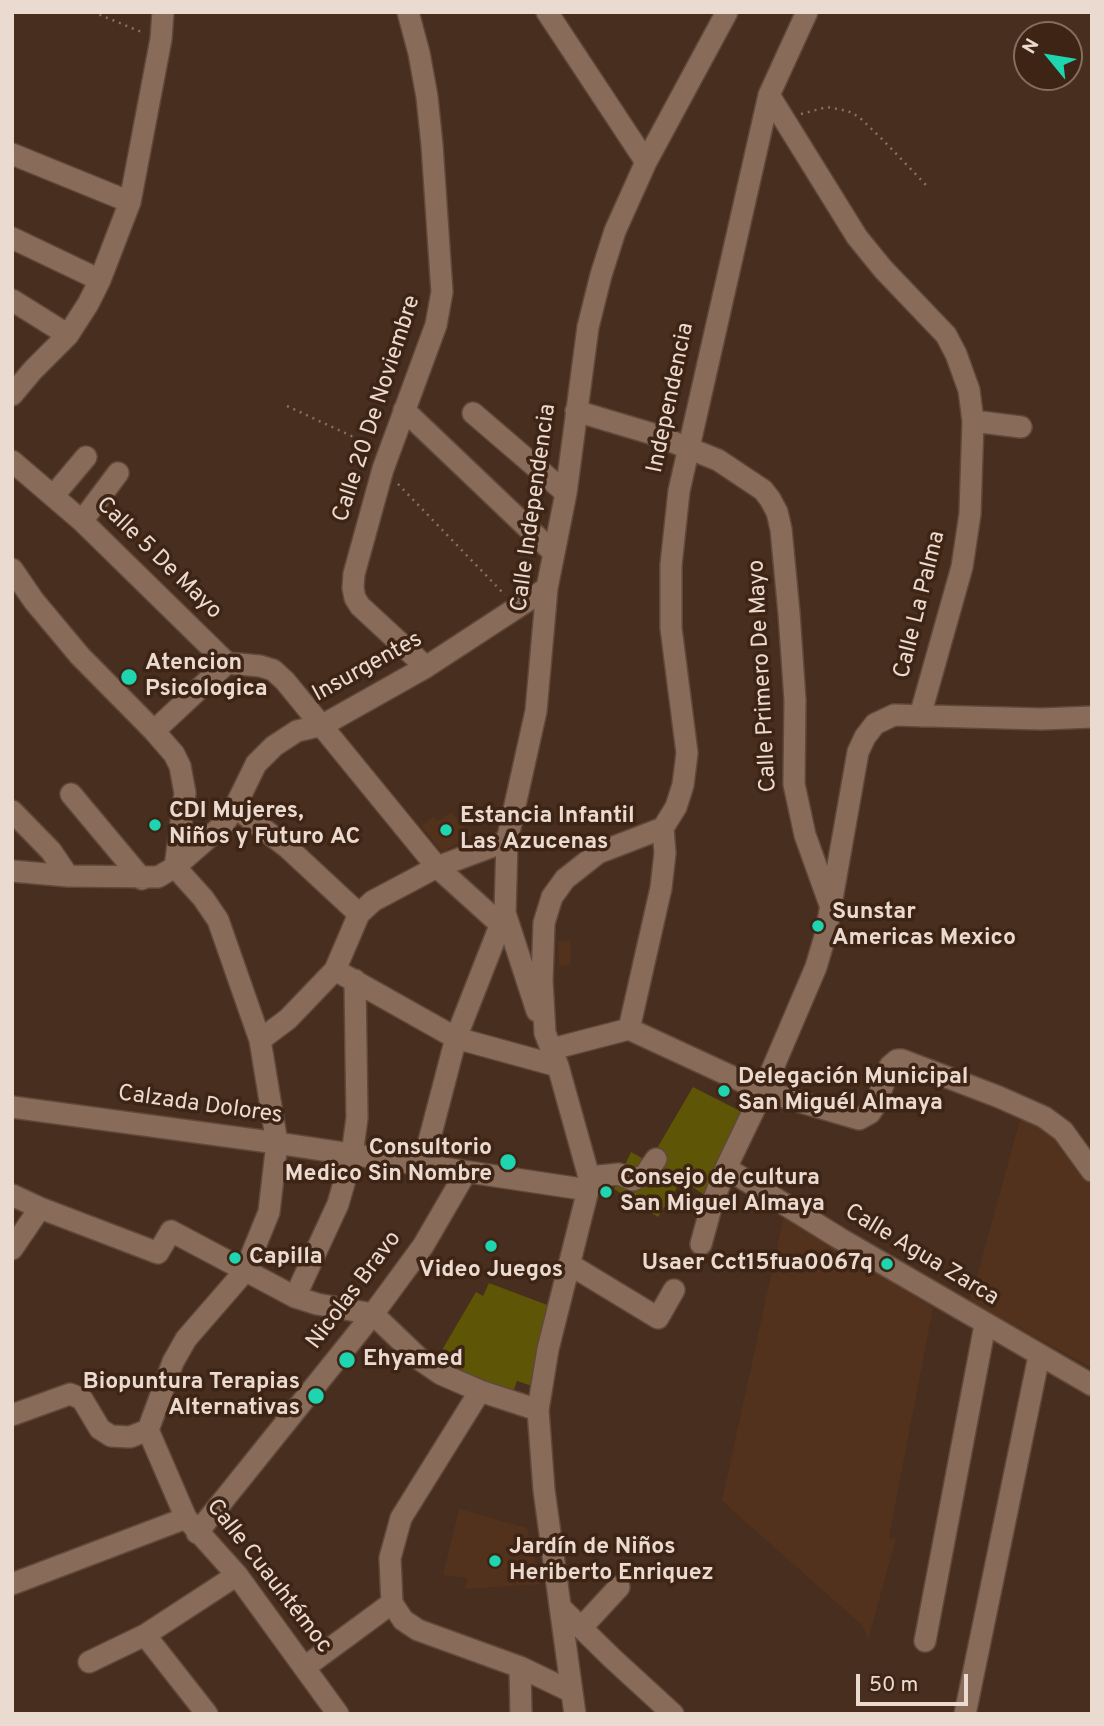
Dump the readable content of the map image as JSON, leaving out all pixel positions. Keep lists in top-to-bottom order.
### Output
{
  "streets": {
    "street": [
      "Independencia",
      "Calle 20 De Noviembre",
      "Calle Independencia",
      "Calle 5 De Mayo",
      "Calle La Palma",
      "Insurgentes",
      "Calle Primero De Mayo",
      "Calzada Dolores",
      "Calle Agua Zarca",
      "Nicolas Bravo",
      "Calle Cuauhtémoc"
    ]
  },
  "crossings": [
    ["Independencia", "Calle La Palma"],
    ["Independencia", "Calle Primero De Mayo"],
    ["Calle 20 De Noviembre", "Insurgentes"],
    ["Calle Independencia", "Insurgentes"],
    ["Calle Independencia", "Calle Primero De Mayo"],
    ["Calle La Palma", "Calle Primero De Mayo"],
    ["Calle La Palma", "Calle Agua Zarca"],
    ["Calzada Dolores", "Nicolas Bravo"],
    ["Nicolas Bravo", "Calle Cuauhtémoc"]
  ],
  "places": [
    "Atencion Psicologica",
    "CDI Mujeres, Niños y Futuro AC",
    "Estancia Infantil Las Azucenas",
    "Sunstar Americas Mexico",
    "Delegación Municipal San Miguél Almaya",
    "Consultorio Medico Sin Nombre",
    "Consejo de cultura San Miguel Almaya",
    "Video Juegos",
    "Capilla",
    "Usaer Cct15fua0067q",
    "Ehyamed",
    "Biopuntura Terapias Alternativas",
    "Jardín de Niños Heriberto Enriquez"
  ],
  "scale_bar": "50 m",
  "north": "top left"
}
